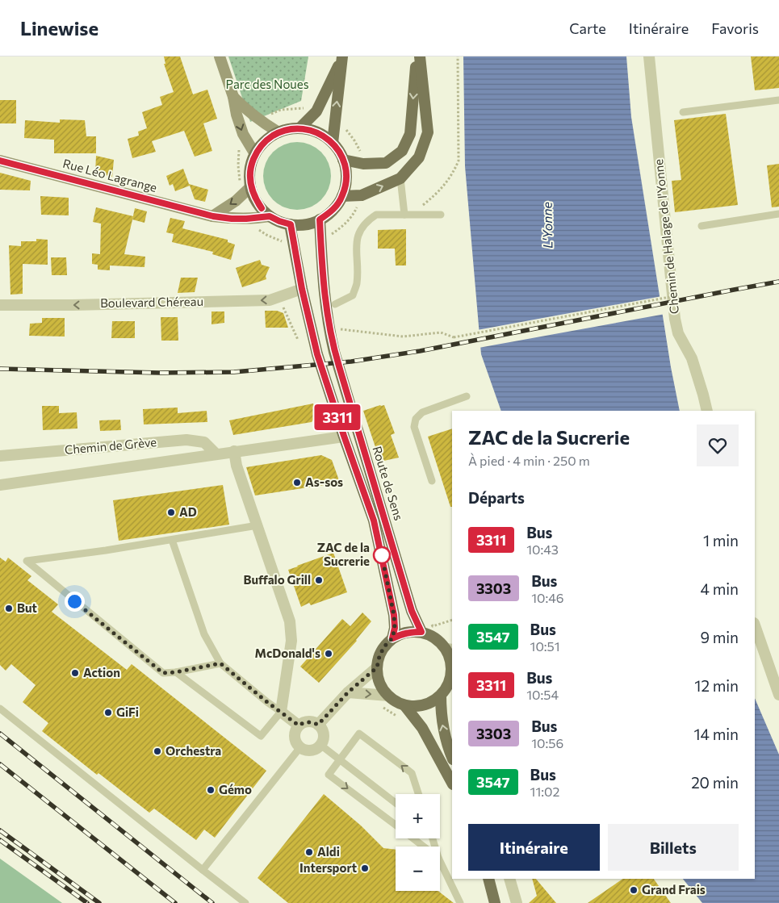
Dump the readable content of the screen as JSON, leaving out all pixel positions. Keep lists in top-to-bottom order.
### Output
{
  "streets": {
    "main road": ["Rue Léo Lagrange", "Route de Sens"],
    "street": ["Chemin de Halage de l'Yonne", "Boulevard Chéreau", "Chemin de Grève"]
  },
  "crossings": [
    ["Rue Léo Lagrange", "Route de Sens"],
    ["Boulevard Chéreau", "Route de Sens"],
    ["Chemin de Grève", "Route de Sens"]
  ],
  "one_way": ["Boulevard Chéreau"],
  "water": ["L'Yonne"],
  "parks": ["Parc des Noues"],
  "places": [
    "As-sos",
    "AD",
    "ZAC de la Sucrerie",
    "Buffalo Grill",
    "But",
    "McDonald's",
    "Action",
    "GiFi",
    "Orchestra",
    "Gémo",
    "Aldi",
    "Intersport",
    "Grand Frais"
  ],
  "lines": ["bus line 3311"],
  "page": {
    "header": "Linewise",
    "nav": ["Carte", "Itinéraire", "Favoris"],
    "on_map": "3311",
    "heading": [
      ["ZAC de la Sucrerie", "À pied · 4 min · 250 m"],
      "Départs"
    ],
    "list": [
      {
        "mark": "3311",
        "name": "Bus",
        "note": "10:43",
        "value": "1 min"
      },
      {
        "mark": "3303",
        "name": "Bus",
        "note": "10:46",
        "value": "4 min"
      },
      {
        "mark": "3547",
        "name": "Bus",
        "note": "10:51",
        "value": "9 min"
      },
      {
        "mark": "3311",
        "name": "Bus",
        "note": "10:54",
        "value": "12 min"
      },
      {
        "mark": "3303",
        "name": "Bus",
        "note": "10:56",
        "value": "14 min"
      },
      {
        "mark": "3547",
        "name": "Bus",
        "note": "11:02",
        "value": "20 min"
      }
    ],
    "map_buttons": ["+", "−"],
    "buttons": ["Itinéraire", "Billets"]
  }
}
